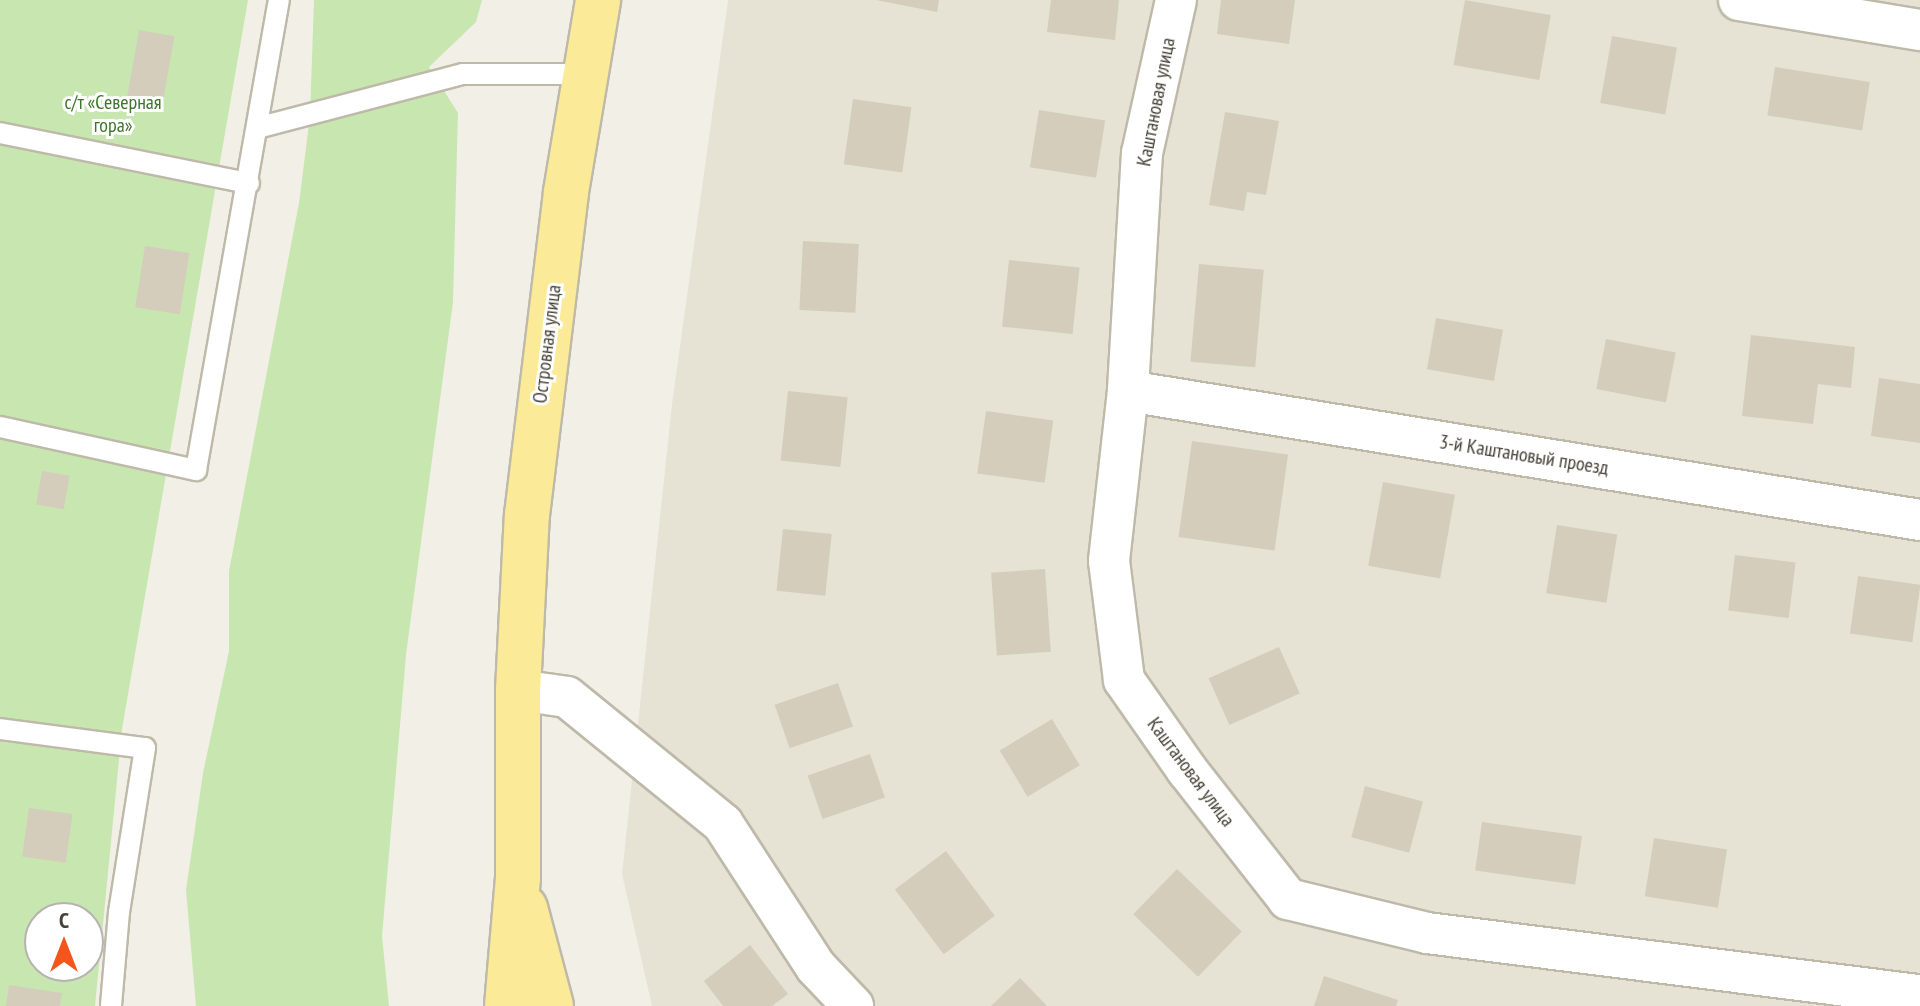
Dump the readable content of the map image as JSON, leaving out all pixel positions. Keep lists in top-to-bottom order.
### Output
{
  "streets": {
    "main road": ["Островная улица"],
    "street": ["Каштановая улица", "3-й Каштановый проезд"]
  },
  "crossings": [
    ["Каштановая улица", "3-й Каштановый проезд"]
  ],
  "parks": ["с/т «Северная гора»"],
  "north": "top"
}
